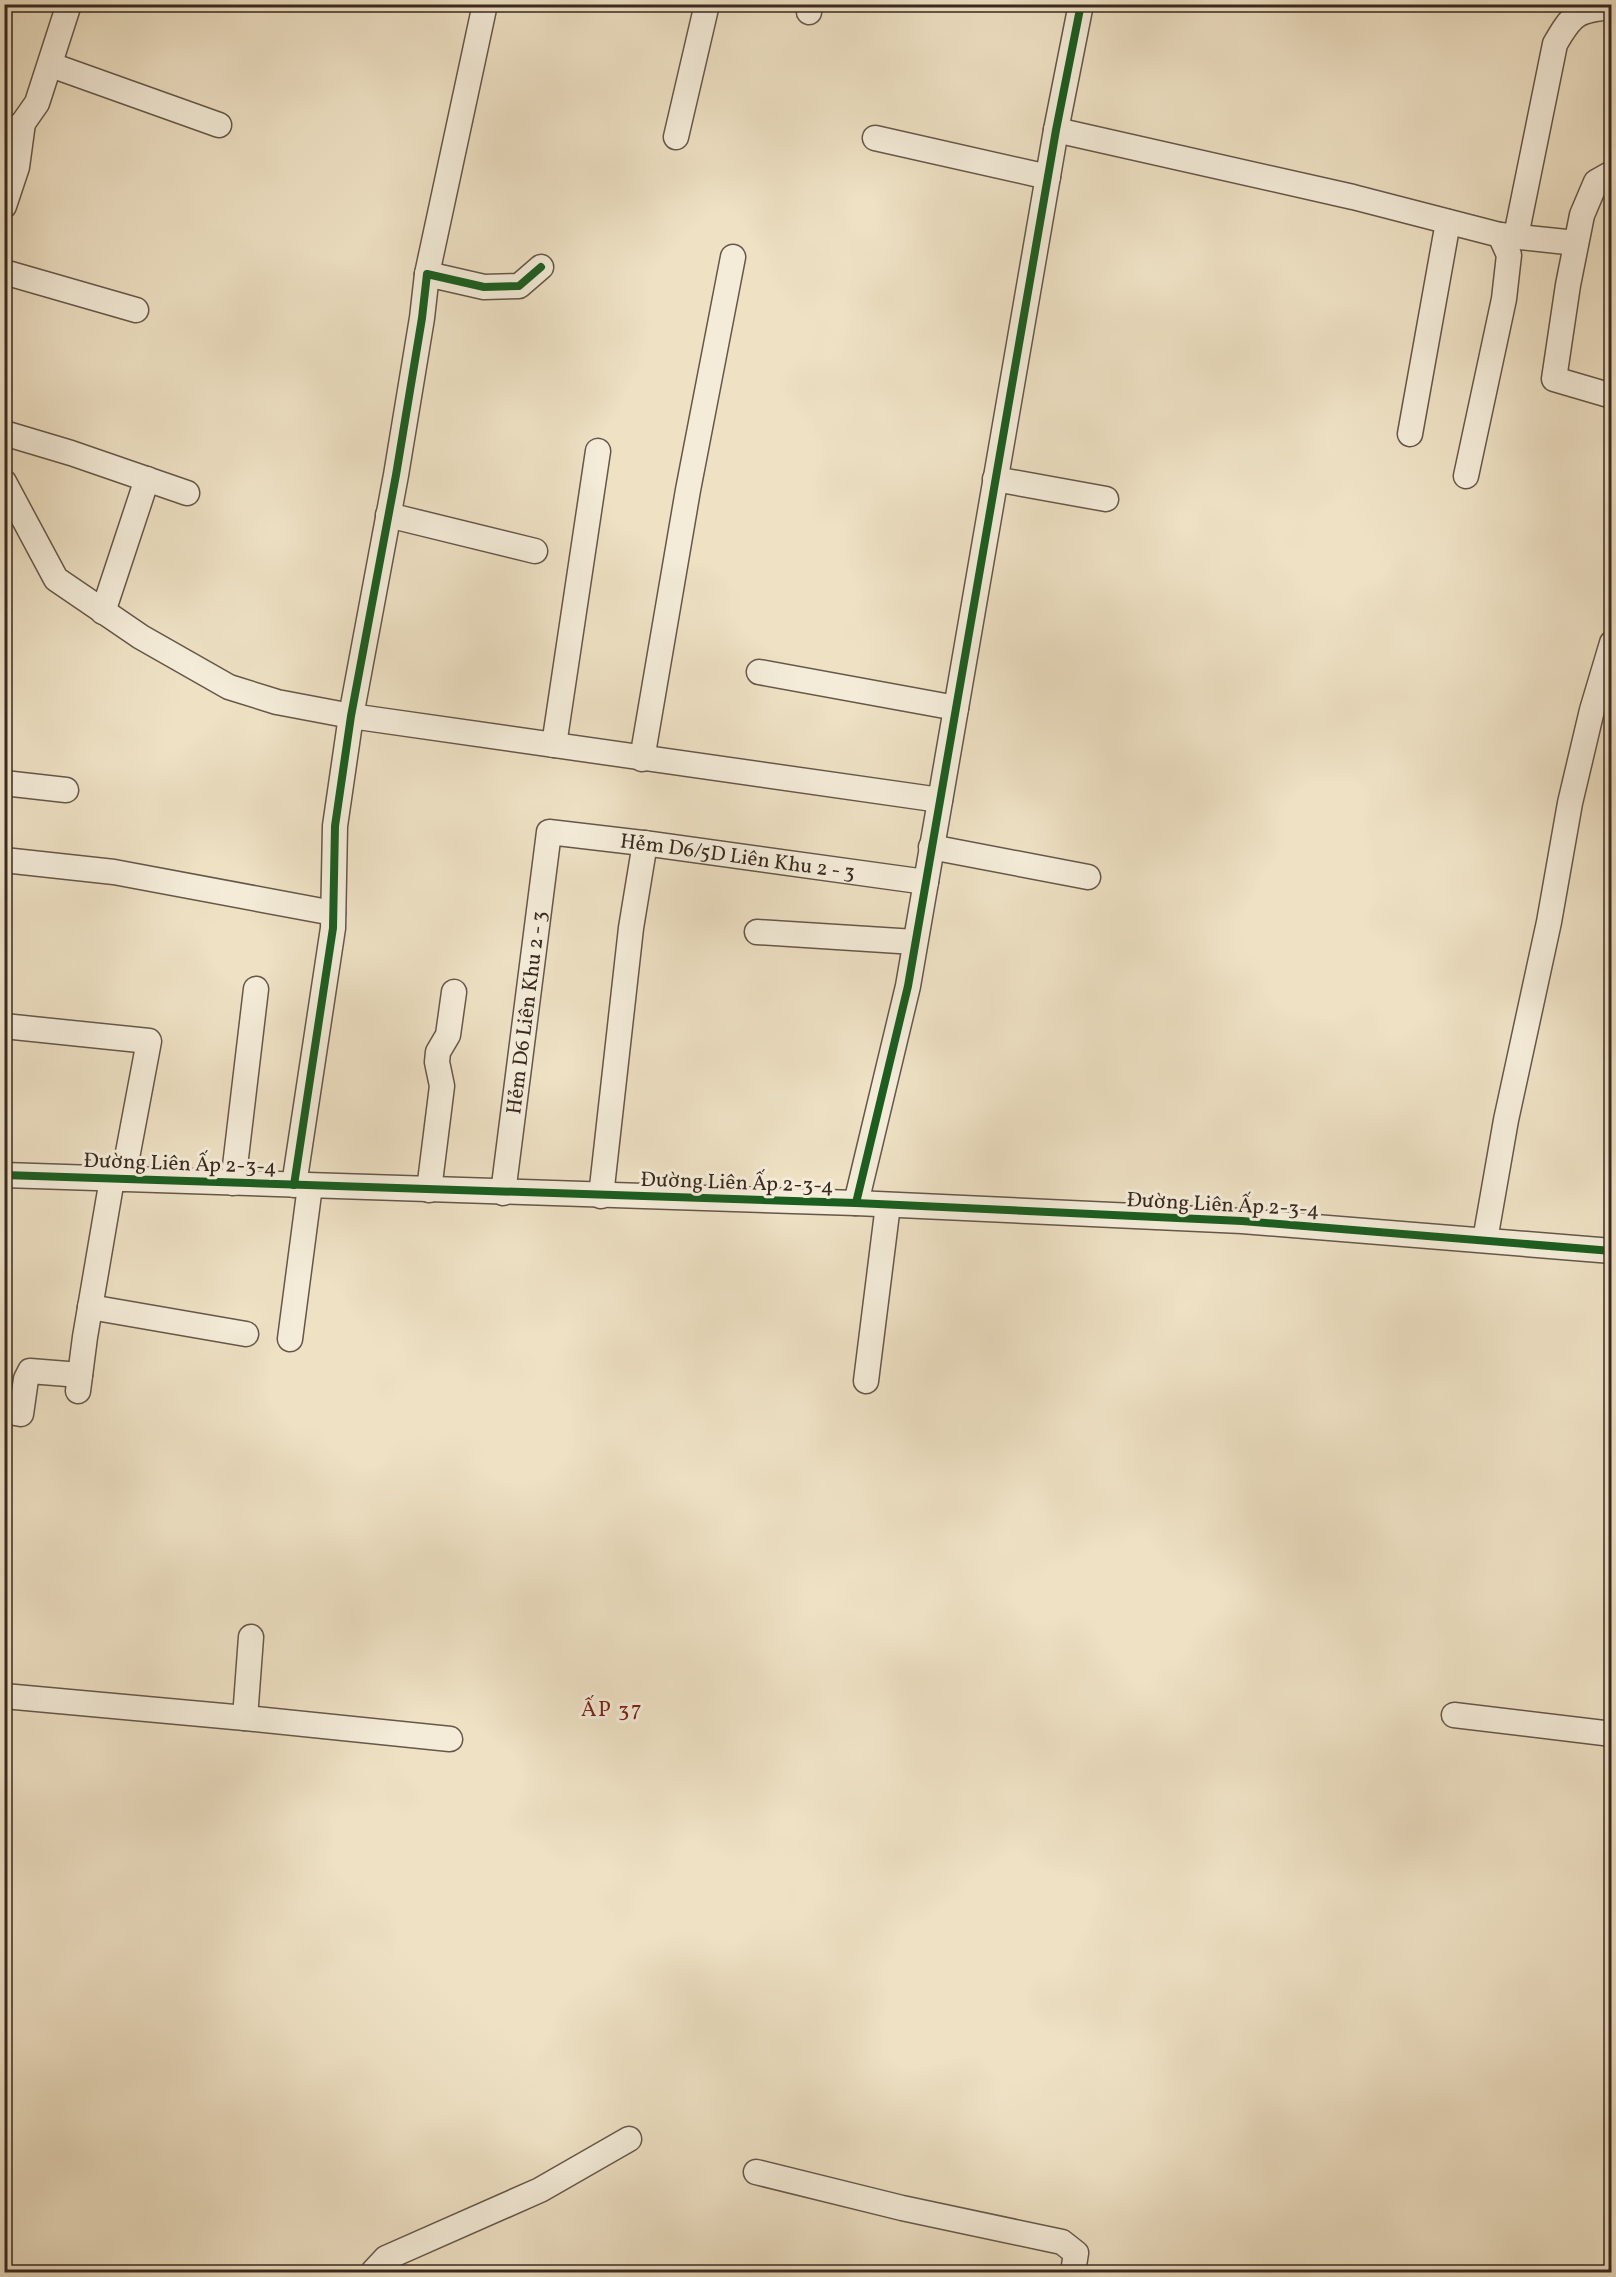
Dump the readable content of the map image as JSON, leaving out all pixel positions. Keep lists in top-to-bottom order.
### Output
{
  "streets": {
    "street": ["Hẻm D6/5D Liên Khu 2 - 3", "Hẻm D6 Liên Khu 2 - 3", "Đường Liên Ấp 2-3-4"]
  },
  "crossings": [
    ["Hẻm D6/5D Liên Khu 2 - 3", "Hẻm D6 Liên Khu 2 - 3"],
    ["Hẻm D6 Liên Khu 2 - 3", "Đường Liên Ấp 2-3-4"]
  ],
  "districts": ["ẤP 37"]
}
